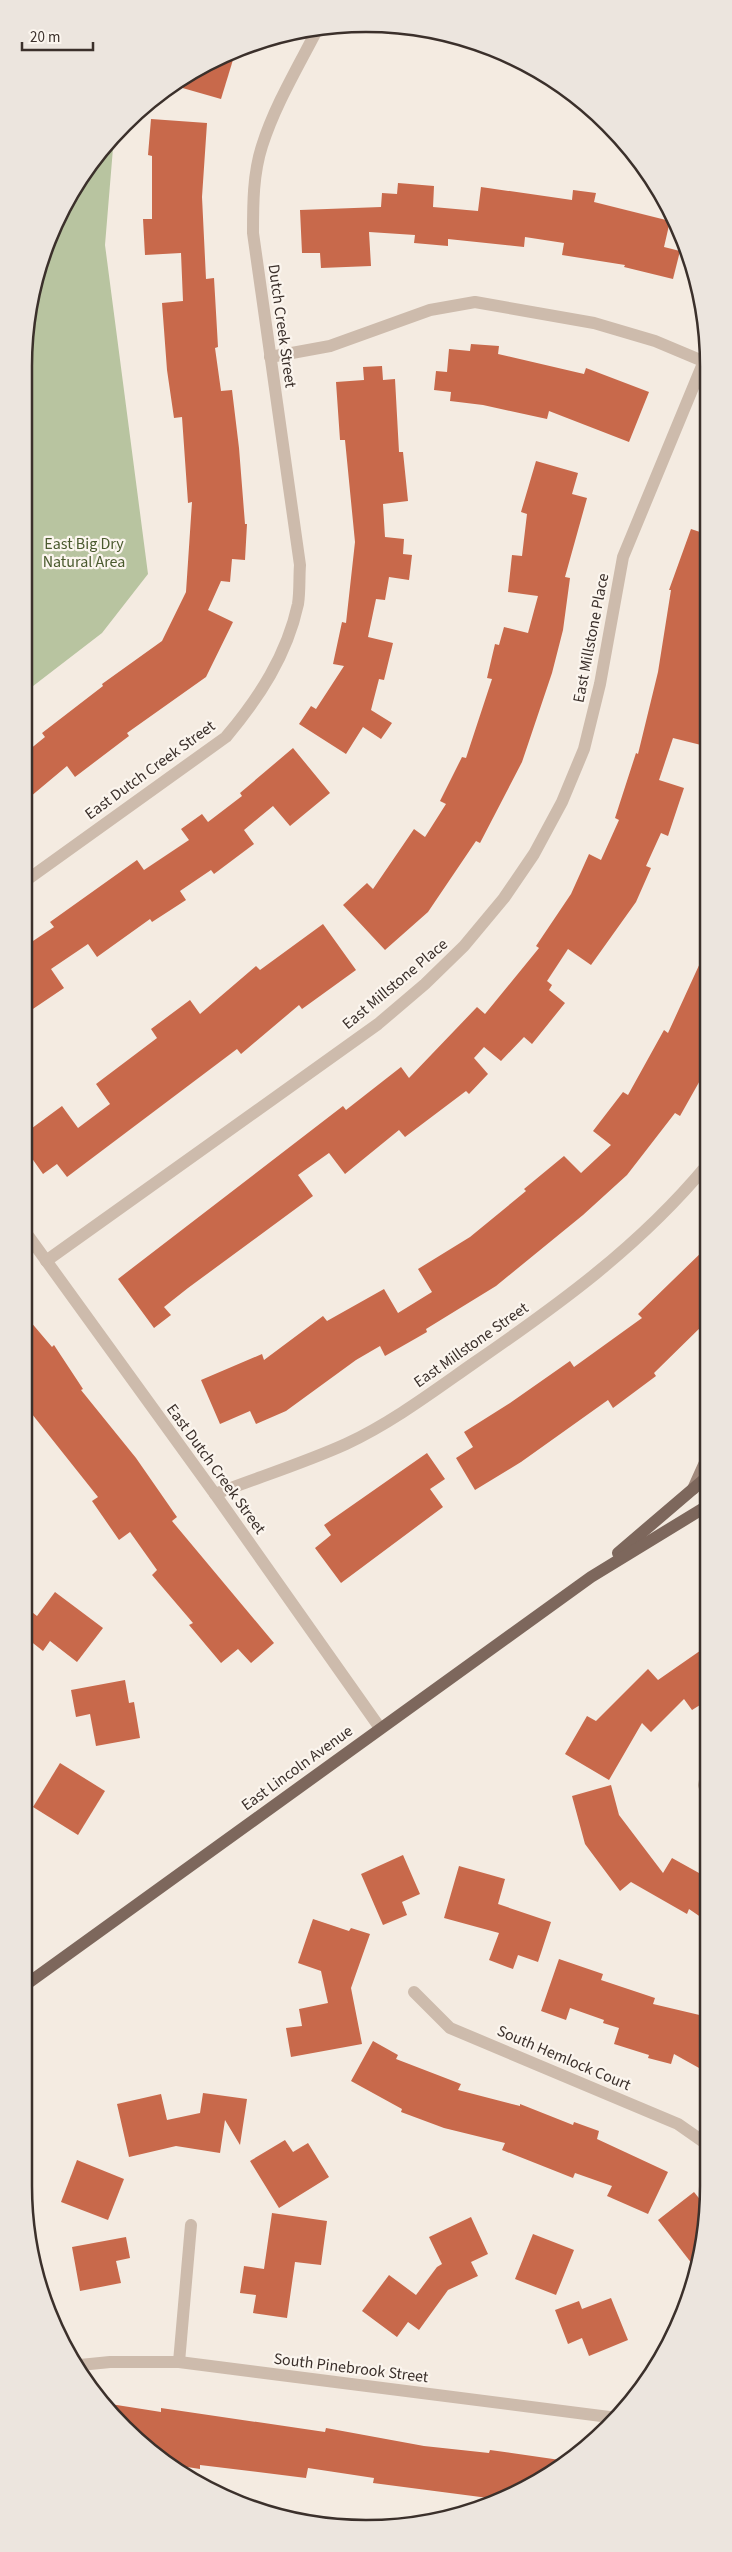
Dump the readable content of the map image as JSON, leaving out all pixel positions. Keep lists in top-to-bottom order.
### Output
{
  "streets": {
    "main road": ["East Lincoln Avenue"],
    "street": [
      "Dutch Creek Street",
      "East Millstone Place",
      "East Dutch Creek Street",
      "East Millstone Street",
      "South Hemlock Court",
      "South Pinebrook Street"
    ]
  },
  "crossings": [
    ["Dutch Creek Street", "East Dutch Creek Street"],
    ["East Millstone Place", "East Dutch Creek Street"],
    ["East Dutch Creek Street", "East Millstone Street"],
    ["East Dutch Creek Street", "East Lincoln Avenue"]
  ],
  "parks": ["East Big Dry Natural Area"],
  "scale_bar": "20 m"
}
